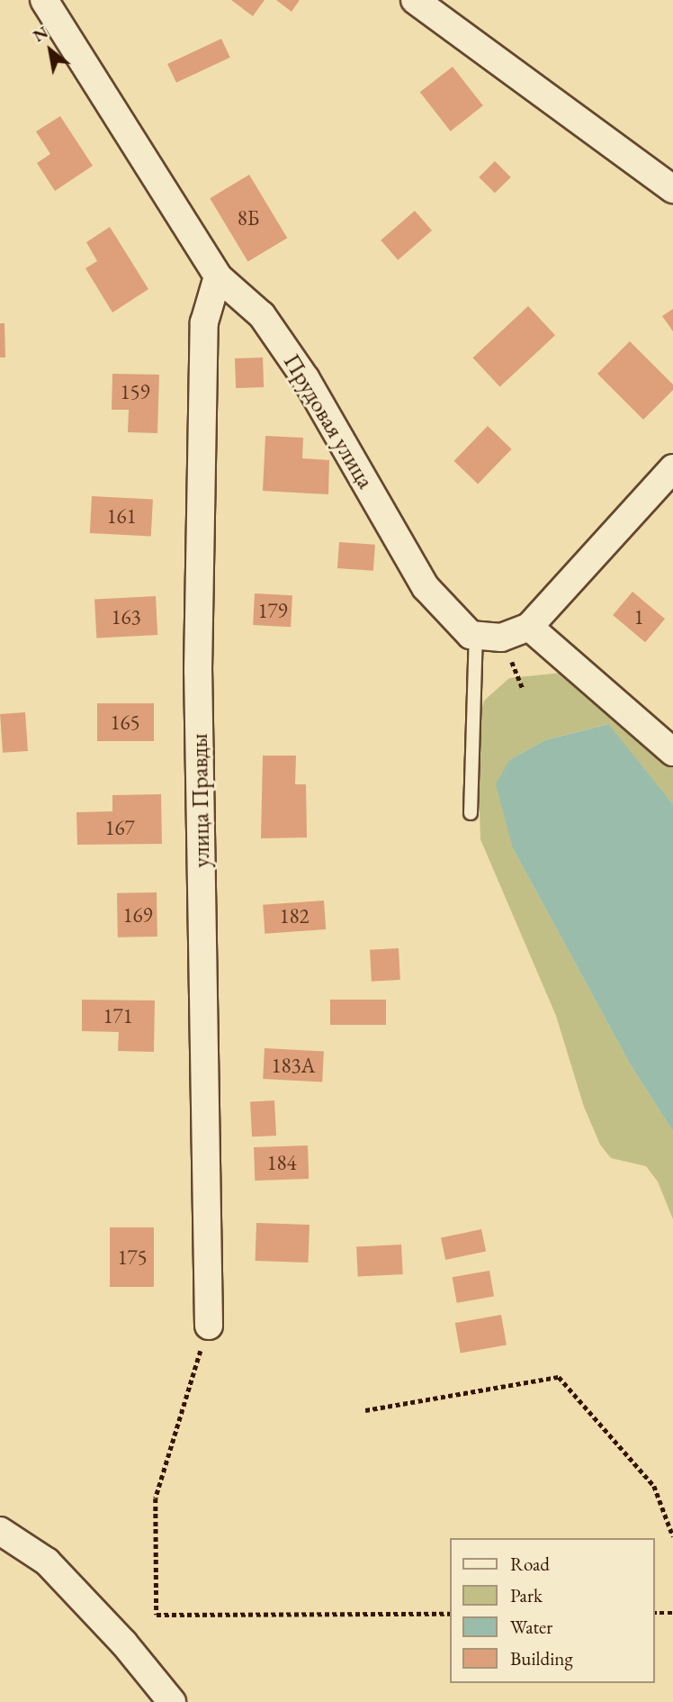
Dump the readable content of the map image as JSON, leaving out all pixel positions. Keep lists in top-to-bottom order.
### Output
{
  "streets": {
    "street": ["Прудовая улица", "улица Правды"]
  },
  "crossings": [
    ["Прудовая улица", "улица Правды"]
  ],
  "house_numbers": [
    "8Б",
    "159",
    "161",
    "179",
    "163",
    "1",
    "165",
    "167",
    "169",
    "182",
    "171",
    "183А",
    "184",
    "175"
  ],
  "legend": [
    "Road",
    "Park",
    "Water",
    "Building"
  ],
  "north": "top left"
}
